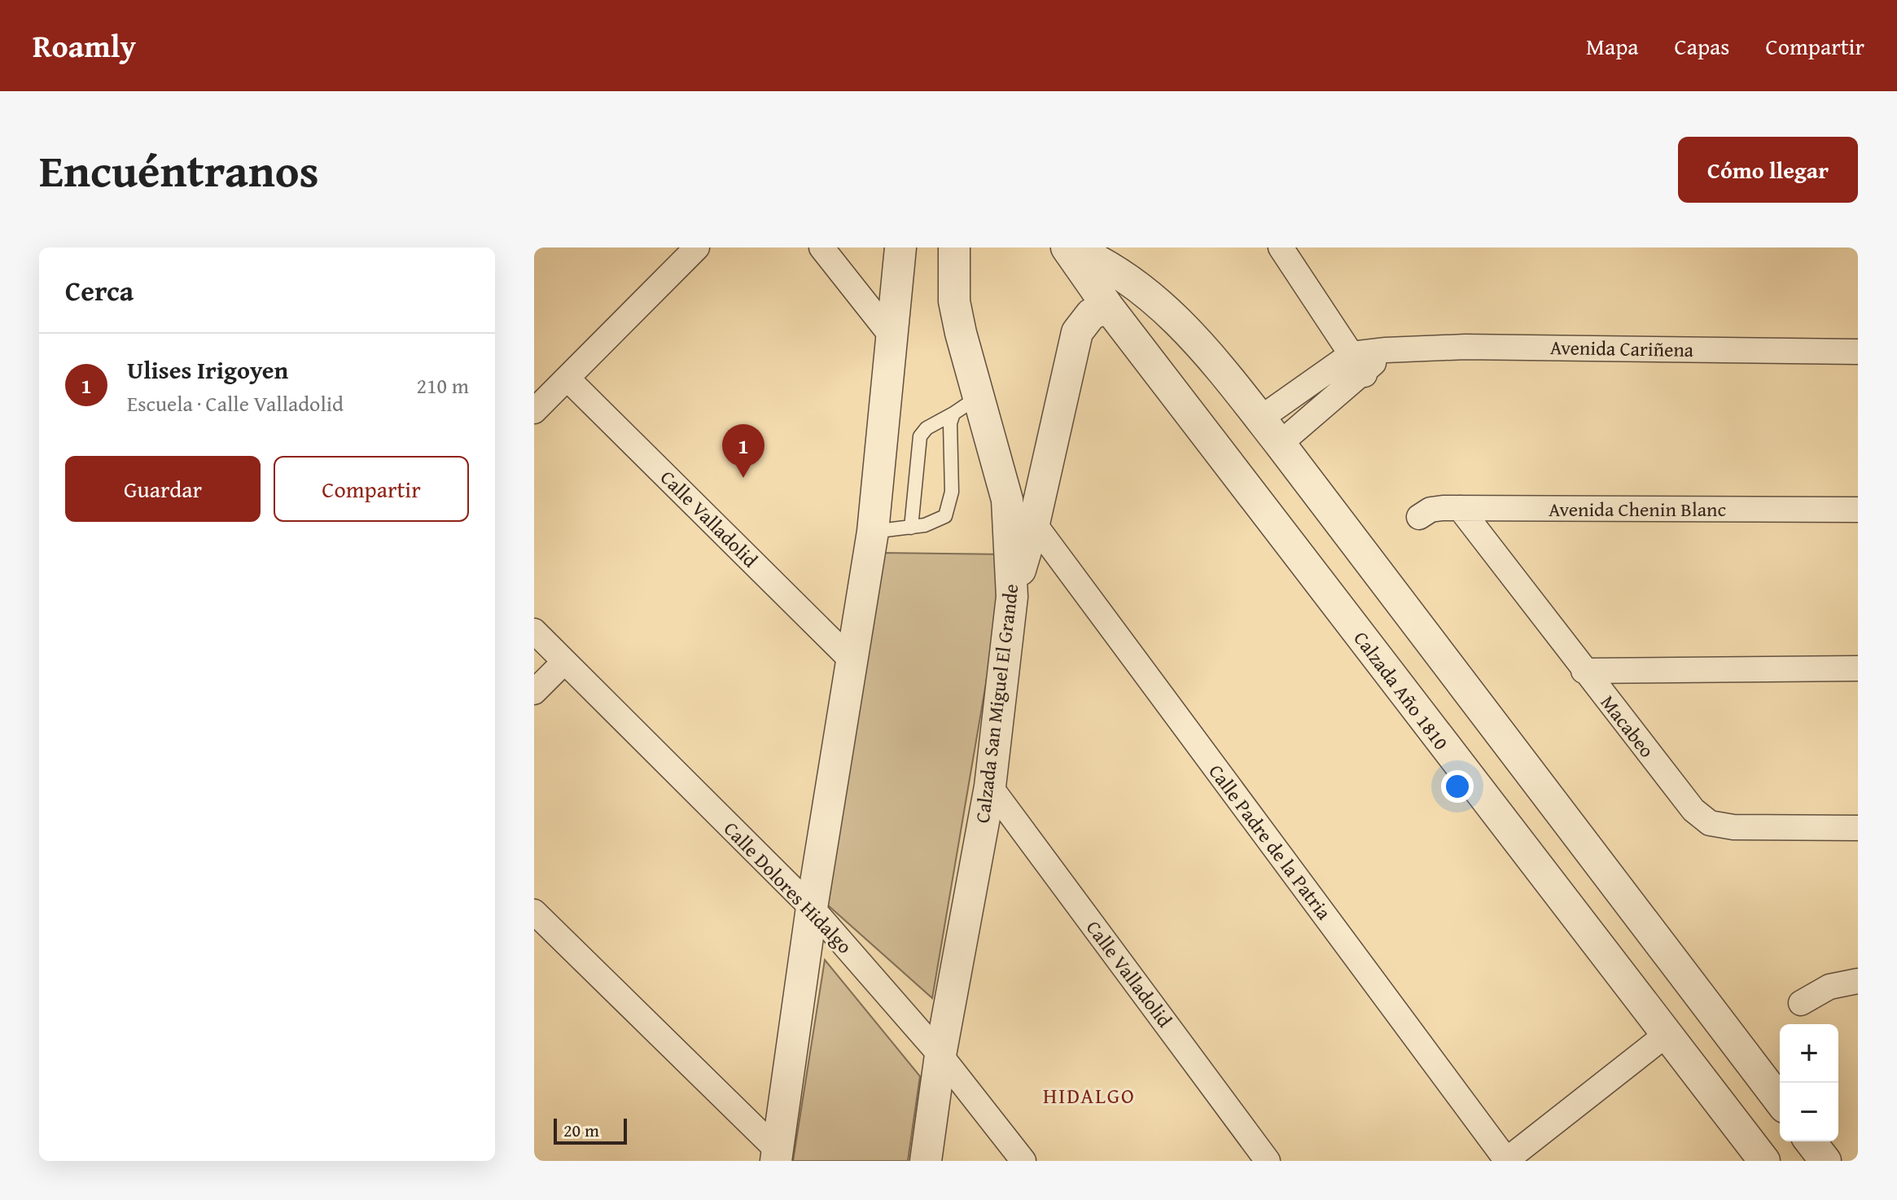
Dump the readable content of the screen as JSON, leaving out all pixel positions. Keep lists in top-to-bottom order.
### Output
{
  "streets": {
    "street": [
      "Avenida Cariñena",
      "Avenida Chenin Blanc",
      "Calle Valladolid",
      "Calzada Año 1810",
      "Calzada San Miguel El Grande",
      "Macabeo",
      "Calle Padre de la Patria",
      "Calle Dolores Hidalgo"
    ]
  },
  "crossings": [
    ["Avenida Cariñena", "Calzada Año 1810"],
    ["Avenida Chenin Blanc", "Macabeo"],
    ["Calle Valladolid", "Calzada San Miguel El Grande"],
    ["Calzada San Miguel El Grande", "Calle Dolores Hidalgo"]
  ],
  "districts": ["HIDALGO"],
  "scale_bar": "20 m",
  "page": {
    "header": "Roamly",
    "nav": ["Mapa", "Capas", "Compartir"],
    "title": "Encuéntranos",
    "buttons": [
      "Cómo llegar",
      ["Guardar", "Compartir"]
    ],
    "heading": "Cerca",
    "list": [
      {
        "mark": "1",
        "name": "Ulises Irigoyen",
        "note": "Escuela · Calle Valladolid",
        "value": "210 m"
      }
    ],
    "pins": "1",
    "map_buttons": ["+", "−"],
    "scale": "20 m"
  }
}
